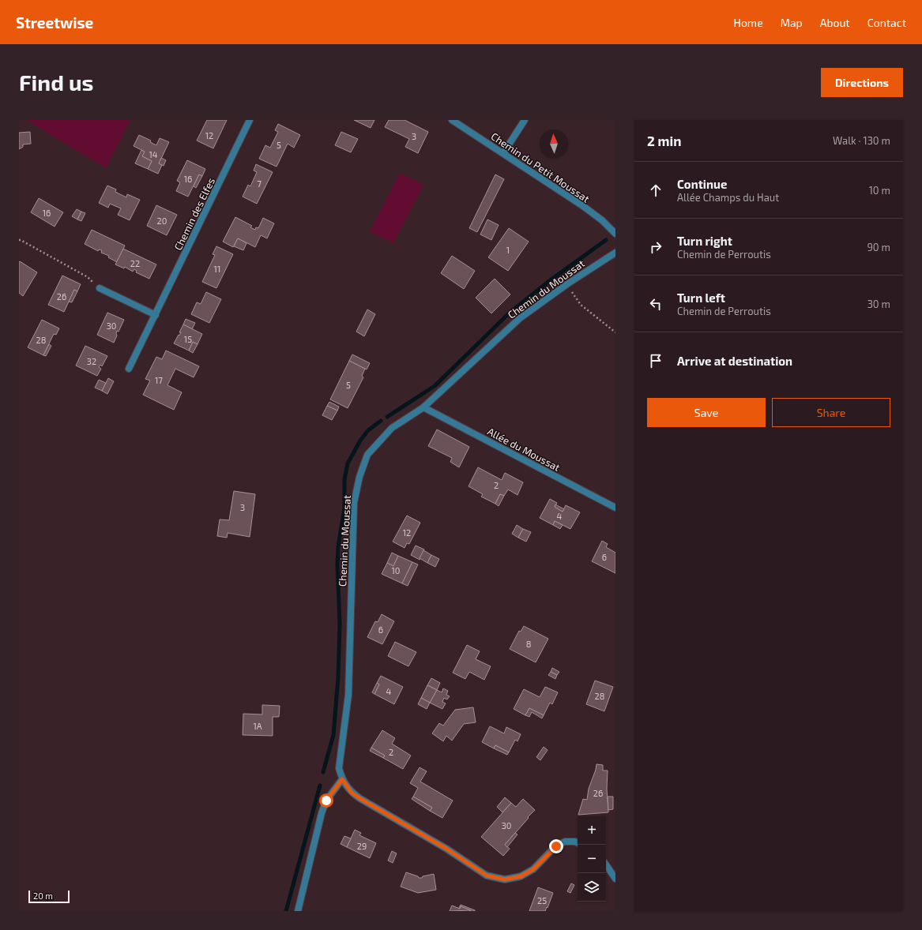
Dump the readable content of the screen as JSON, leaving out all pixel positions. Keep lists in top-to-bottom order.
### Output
{
  "streets": {
    "street": [
      "Chemin du Petit Moussat",
      "Chemin des Elfes",
      "Chemin du Moussat",
      "Allée du Moussat"
    ]
  },
  "crossings": [
    ["Chemin du Moussat", "Allée du Moussat"]
  ],
  "house_numbers": [
    "12",
    "3",
    "5",
    "14",
    "16",
    "7",
    "16",
    "20",
    "1",
    "22",
    "11",
    "26",
    "30",
    "15",
    "28",
    "32",
    "17",
    "5",
    "2",
    "3",
    "4",
    "12",
    "6",
    "10",
    "6",
    "8",
    "4",
    "28",
    "1A",
    "2",
    "26",
    "30",
    "29",
    "25"
  ],
  "scale_bar": "20 m",
  "north": "top",
  "page": {
    "header": "Streetwise",
    "nav": [
      "Home",
      "Map",
      "About",
      "Contact"
    ],
    "buttons": [
      "Directions",
      ["Save", "Share"]
    ],
    "title": "Find us",
    "heading": ["2 min", "Walk · 130 m"],
    "list": [
      ["Continue", "Allée Champs du Haut", "10 m"],
      ["Turn right", "Chemin de Perroutis", "90 m"],
      ["Turn left", "Chemin de Perroutis", "30 m"],
      "Arrive at destination"
    ],
    "map_buttons": ["+", "−"],
    "scale": "20 m"
  }
}
